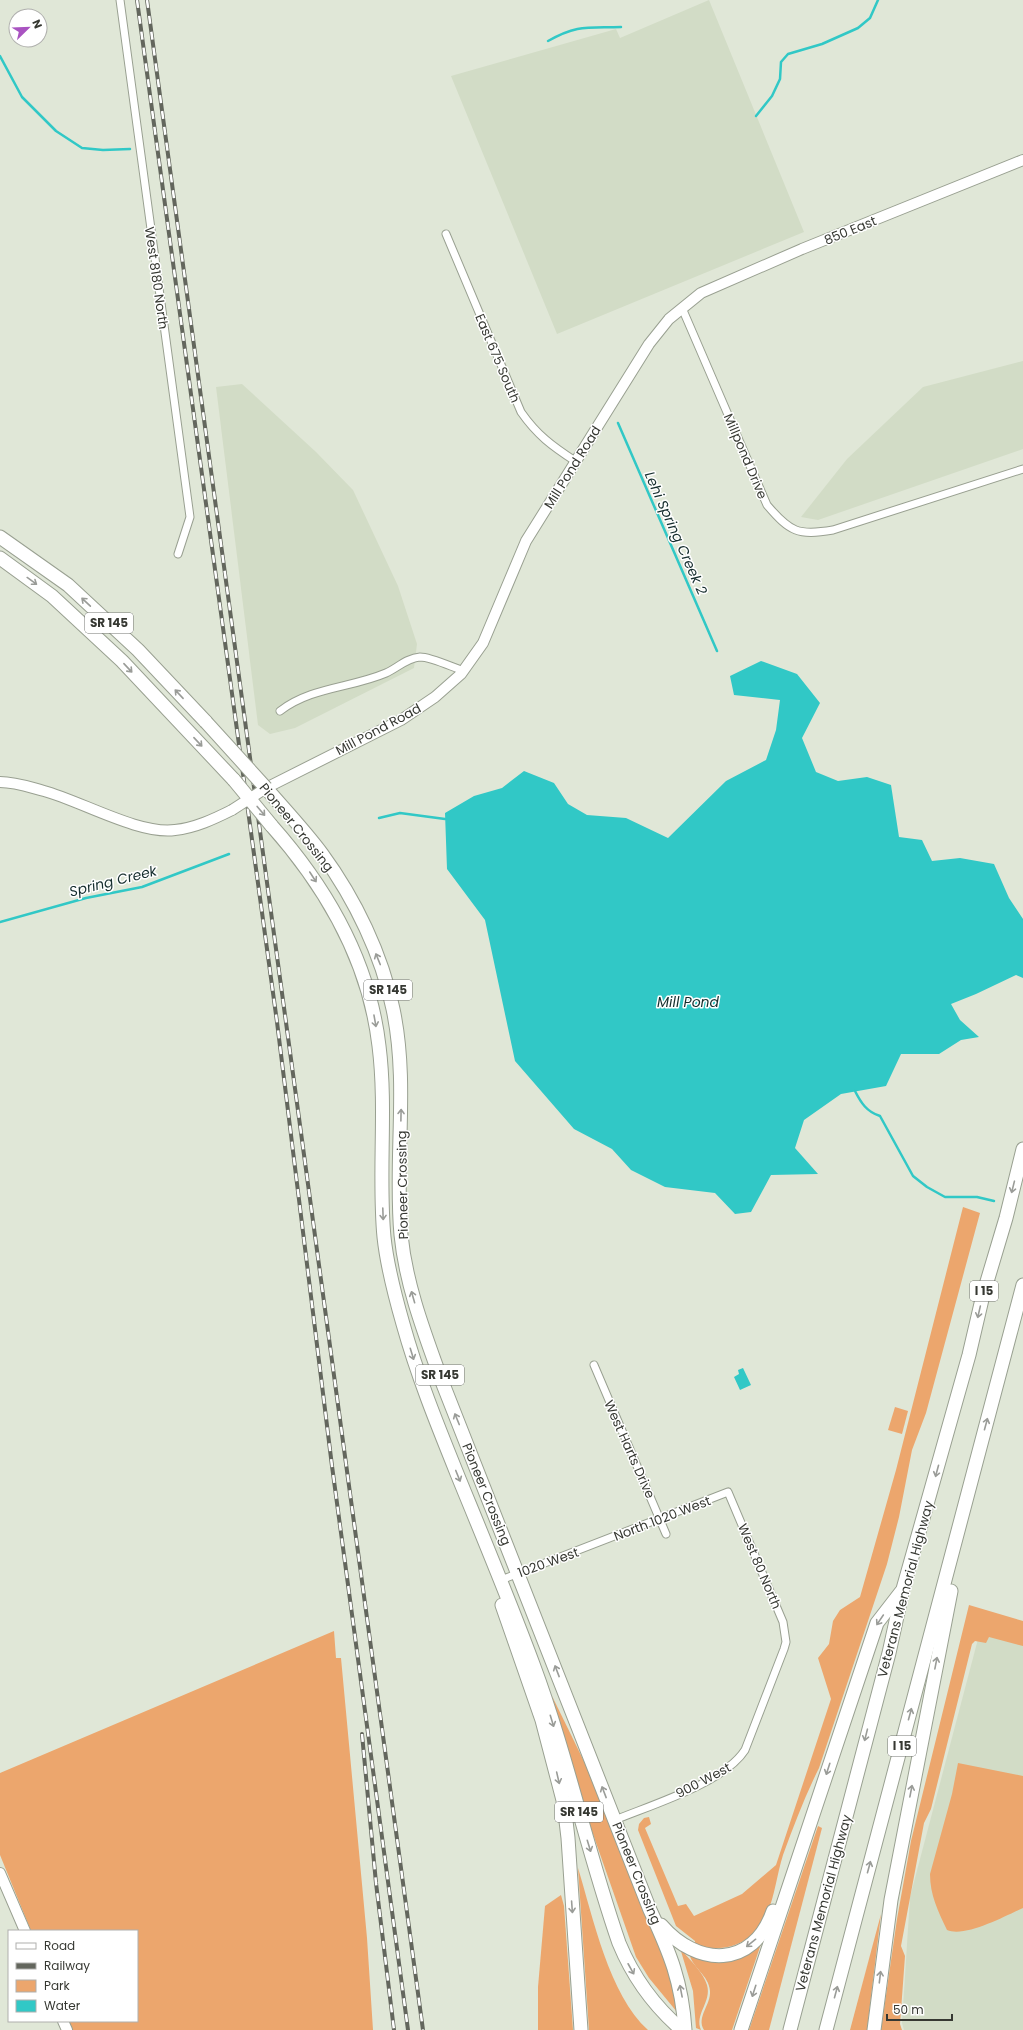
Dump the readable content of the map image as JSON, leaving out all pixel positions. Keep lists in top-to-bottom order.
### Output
{
  "streets": {
    "highway": [
      "SR 145",
      "Pioneer Crossing",
      "I 15",
      "Veterans Memorial Highway"
    ],
    "main road": ["850 East", "Mill Pond Road"],
    "street": [
      "West 8180 North",
      "East 675 South",
      "Millpond Drive",
      "West Harts Drive",
      "North 1020 West",
      "1020 West",
      "West 80 North",
      "900 West"
    ]
  },
  "crossings": [
    ["850 East", "Millpond Drive"],
    ["850 East", "Mill Pond Road"],
    ["East 675 South", "Mill Pond Road"],
    ["Millpond Drive", "Mill Pond Road"],
    ["Mill Pond Road", "Pioneer Crossing"],
    ["Pioneer Crossing", "1020 West"],
    ["Pioneer Crossing", "900 West"],
    ["West Harts Drive", "North 1020 West"],
    ["North 1020 West", "1020 West"],
    ["North 1020 West", "West 80 North"],
    ["West 80 North", "900 West"]
  ],
  "water": ["Lehi Spring Creek 2", "Spring Creek", "Mill Pond"],
  "legend": [
    "Road",
    "Railway",
    "Park",
    "Water"
  ],
  "scale_bar": "50 m",
  "north": "top right"
}
